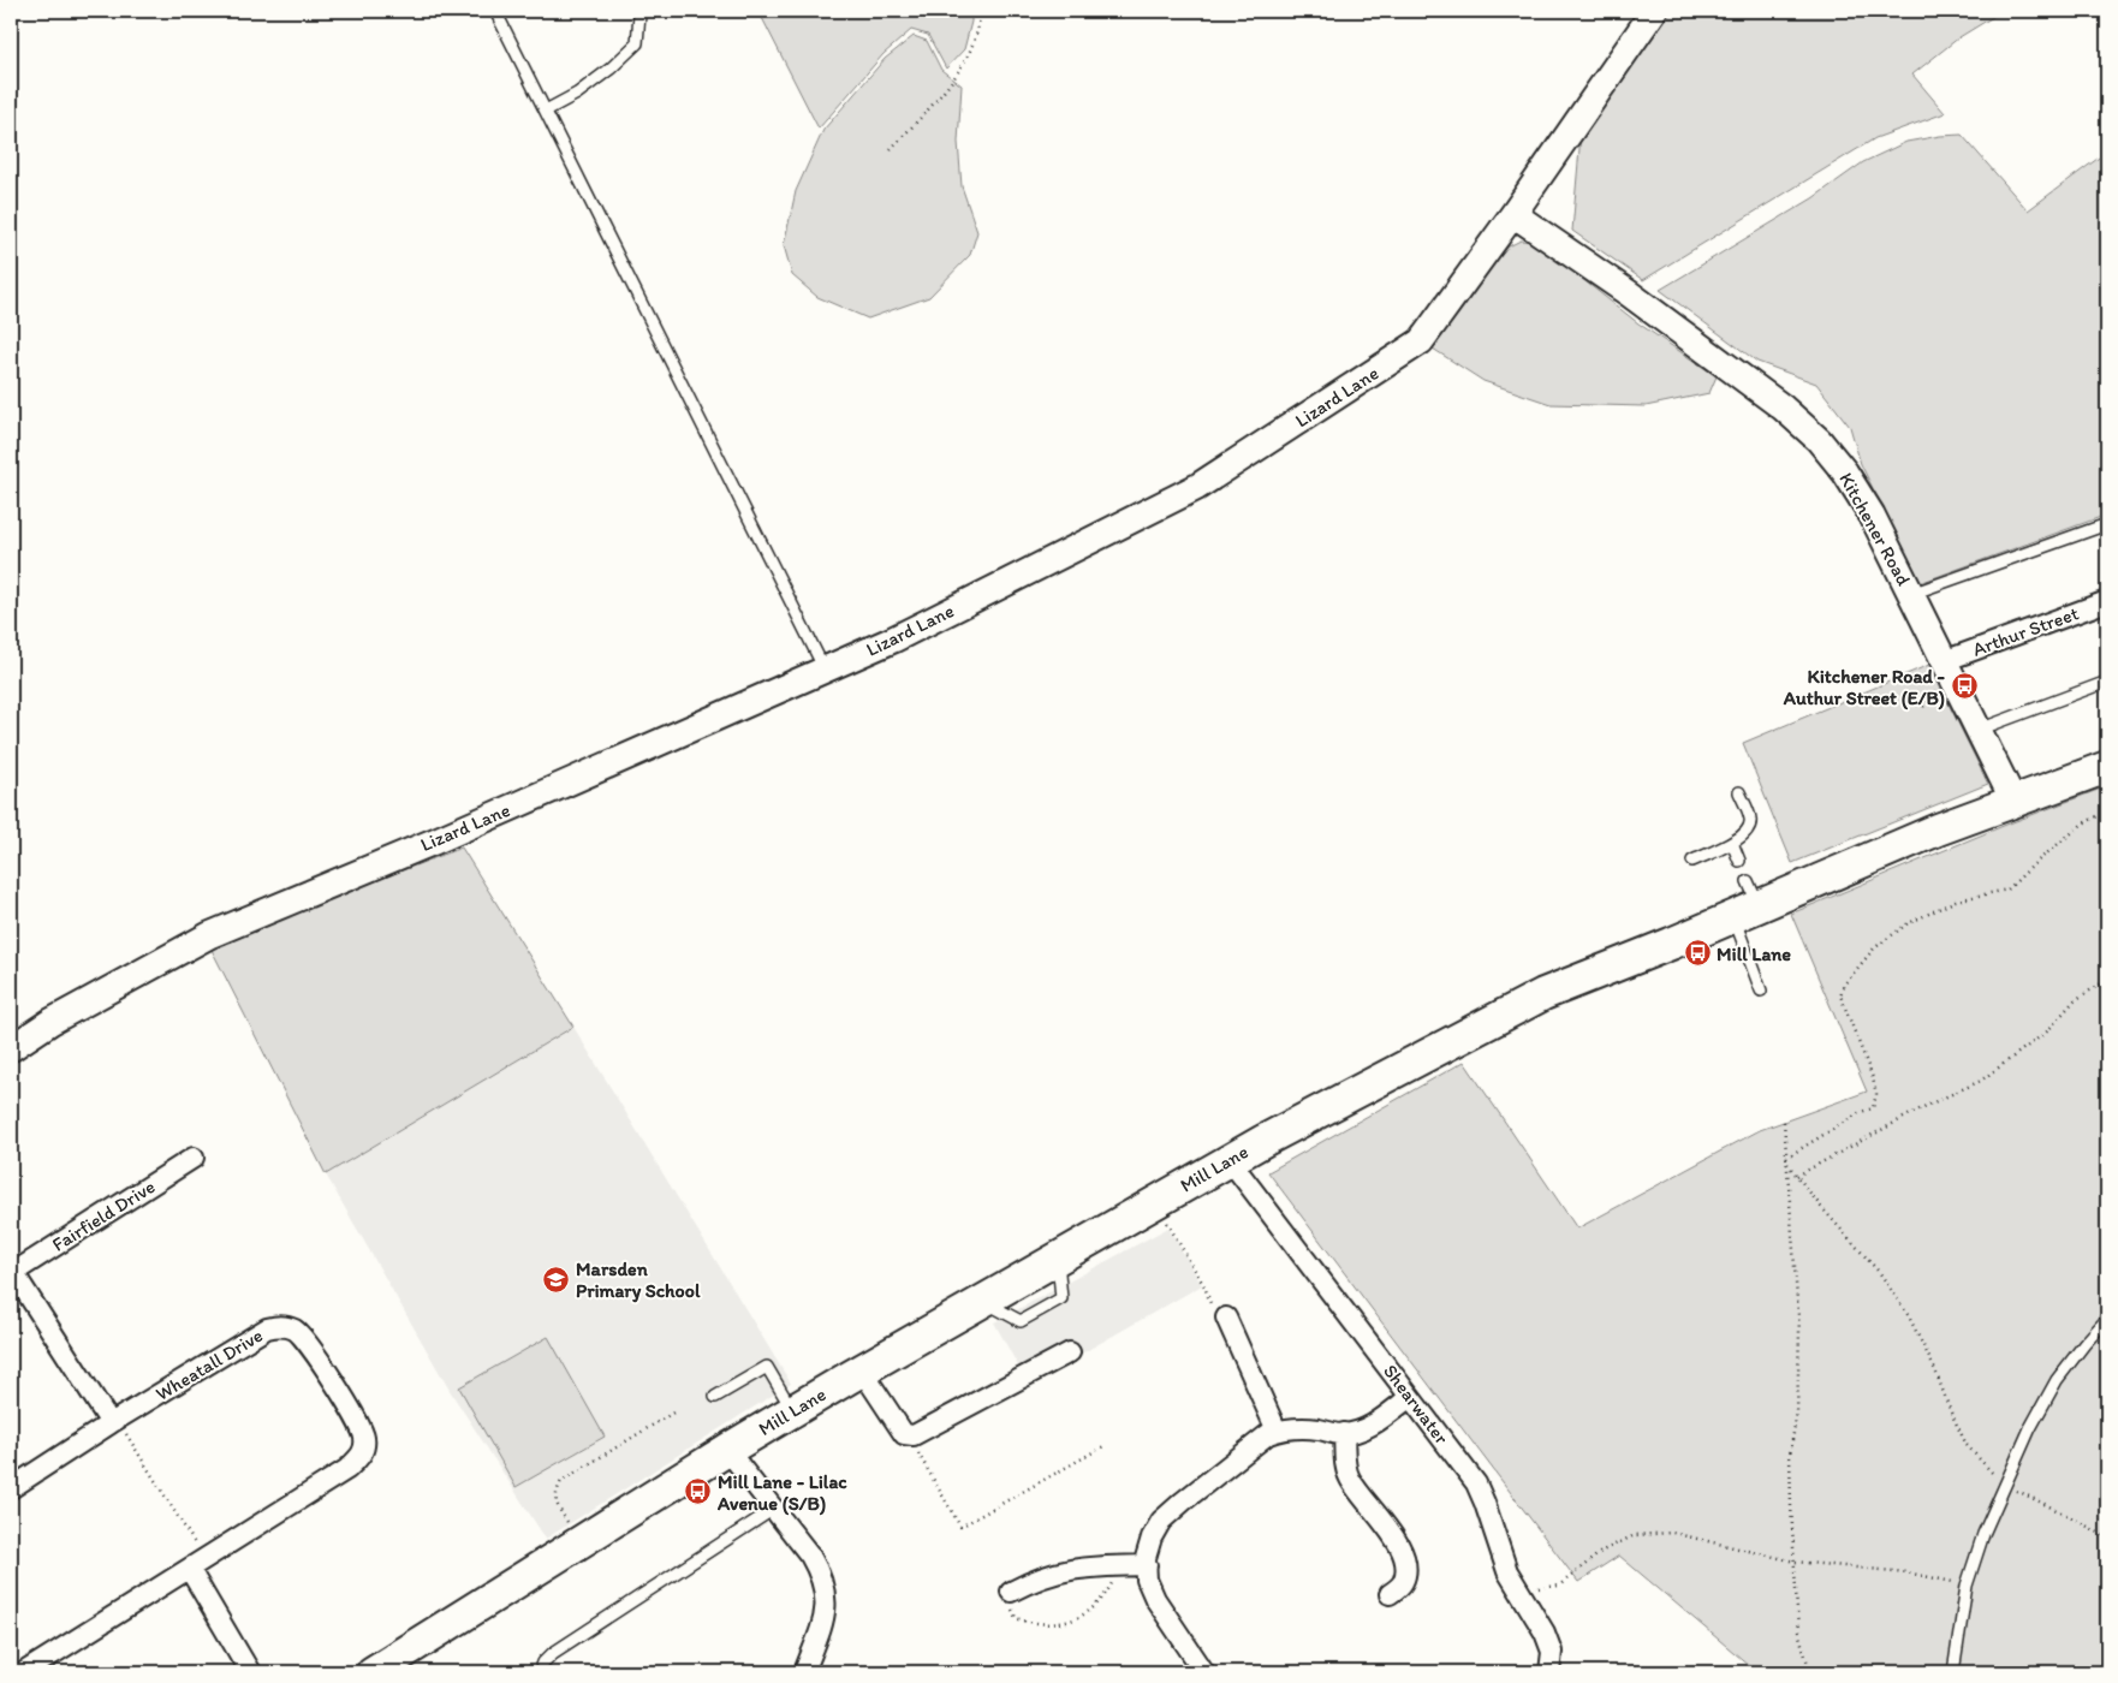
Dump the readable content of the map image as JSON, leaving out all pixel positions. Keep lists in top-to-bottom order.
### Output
{
  "streets": {
    "main road": ["Mill Lane"],
    "street": [
      "Lizard Lane",
      "Kitchener Road",
      "Arthur Street",
      "Fairfield Drive",
      "Wheatall Drive",
      "Shearwater"
    ]
  },
  "crossings": [
    ["Lizard Lane", "Kitchener Road"],
    ["Kitchener Road", "Arthur Street"],
    ["Kitchener Road", "Mill Lane"],
    ["Mill Lane", "Shearwater"],
    ["Fairfield Drive", "Wheatall Drive"]
  ],
  "places": {
    "bus stop": ["Kitchener Road - Authur Street (E/B)", "Mill Lane", "Mill Lane - Lilac Avenue (S/B)"],
    "school or university": ["Marsden Primary School"]
  }
}
